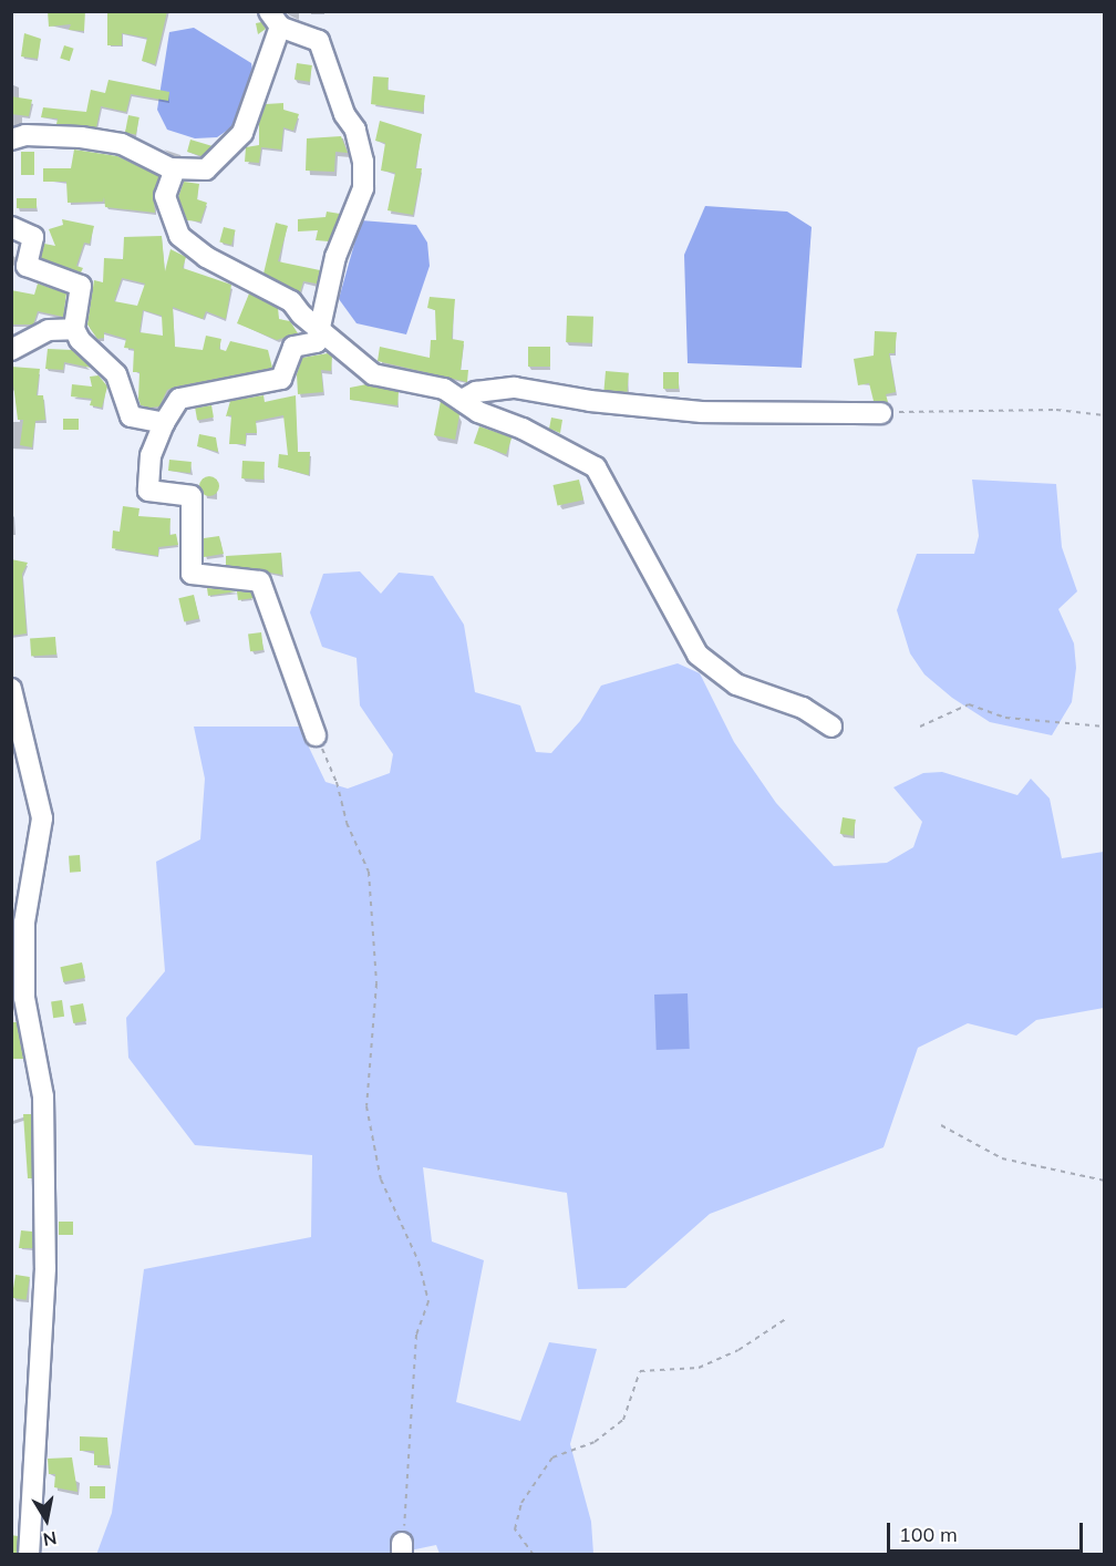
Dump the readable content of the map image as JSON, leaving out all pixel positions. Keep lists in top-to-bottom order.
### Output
{
  "scale_bar": "100 m",
  "north": "bottom"
}
